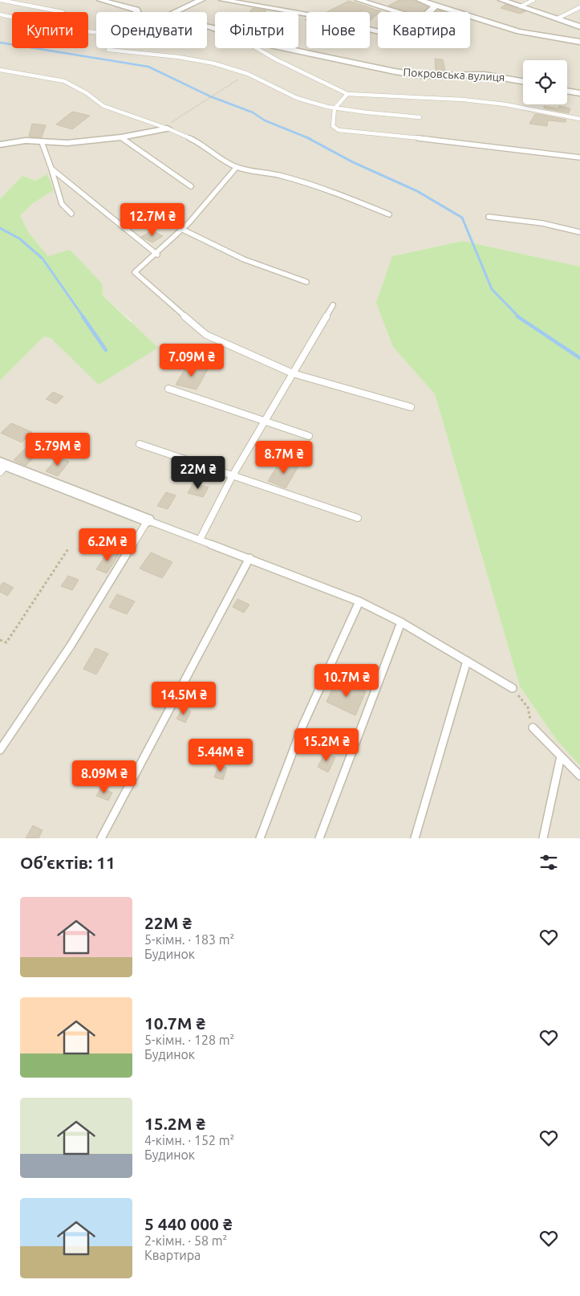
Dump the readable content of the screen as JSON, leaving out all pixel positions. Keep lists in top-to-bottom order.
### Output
{
  "streets": {
    "street": ["Покровська вулиця"]
  },
  "page": {
    "chip": [
      "Купити",
      "Орендувати",
      "Фільтри",
      "Нове",
      "Квартира"
    ],
    "price": [
      "12.7M ₴",
      "7.09M ₴",
      "5.79M ₴",
      "8.7M ₴",
      "22M ₴",
      "6.2M ₴",
      "10.7M ₴",
      "14.5M ₴",
      "15.2M ₴",
      "5.44M ₴",
      "8.09M ₴"
    ],
    "heading": "Об’єктів: 11",
    "list": [
      {
        "name": "22M ₴",
        "note": "5-кімн. · 183 m² · Будинок"
      },
      {
        "name": "10.7M ₴",
        "note": "5-кімн. · 128 m² · Будинок"
      },
      {
        "name": "15.2M ₴",
        "note": "4-кімн. · 152 m² · Будинок"
      },
      {
        "name": "5 440 000 ₴",
        "note": "2-кімн. · 58 m² · Квартира"
      }
    ]
  }
}
